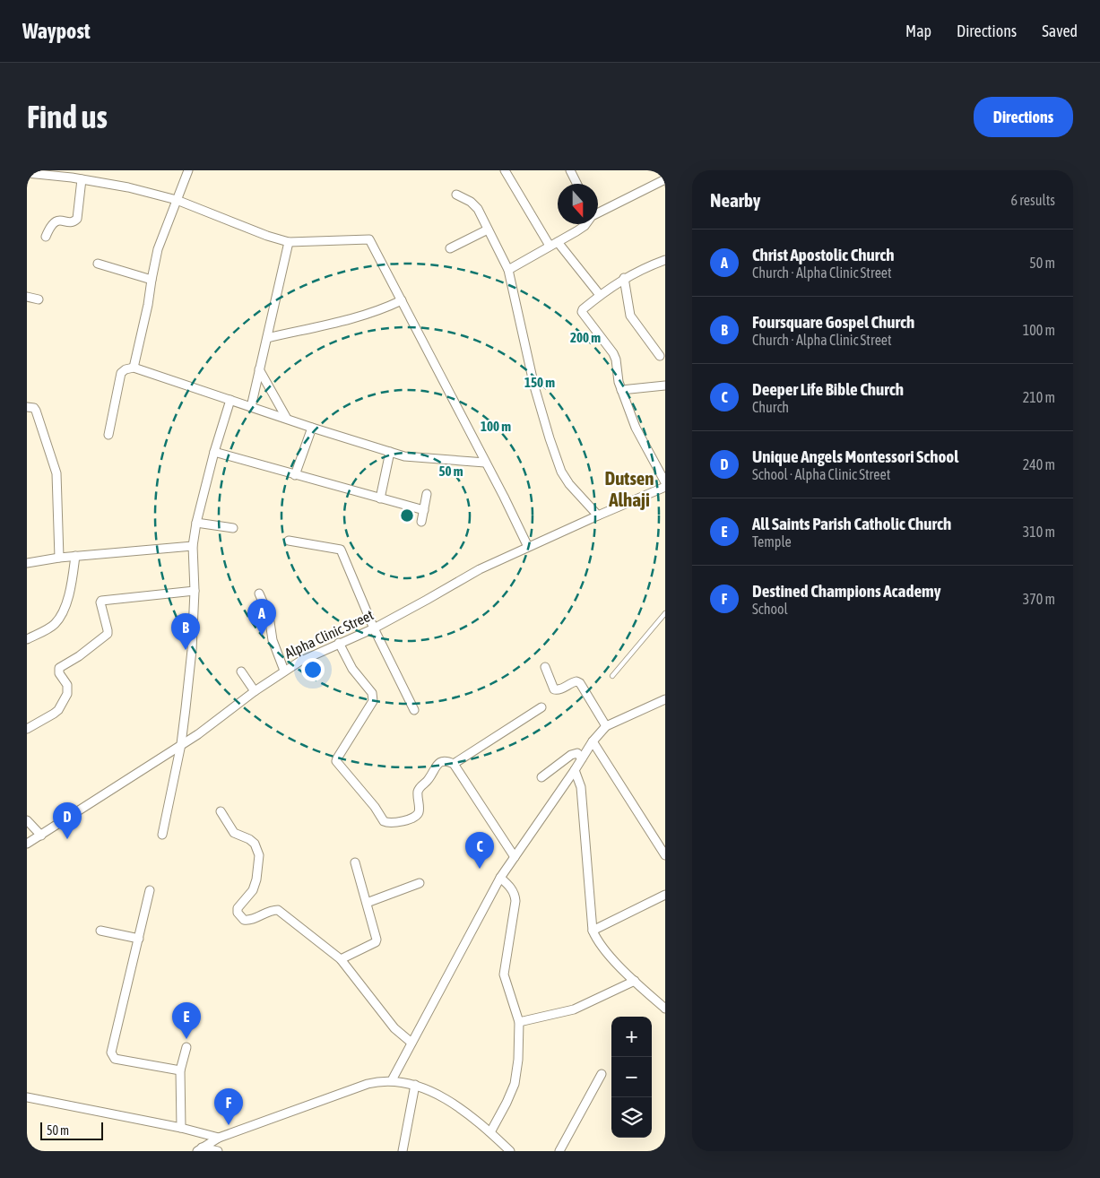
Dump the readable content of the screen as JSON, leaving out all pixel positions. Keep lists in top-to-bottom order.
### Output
{
  "streets": {
    "street": ["Alpha Clinic Street"]
  },
  "districts": ["Dutsen Alhaji"],
  "scale_bar": "50 m",
  "north": "bottom",
  "page": {
    "header": "Waypost",
    "nav": ["Map", "Directions", "Saved"],
    "buttons": "Directions",
    "title": "Find us",
    "heading": ["Nearby", "6 results"],
    "list": [
      {
        "mark": "A",
        "name": "Christ Apostolic Church",
        "note": "Church · Alpha Clinic Street",
        "value": "50 m"
      },
      {
        "mark": "B",
        "name": "Foursquare Gospel Church",
        "note": "Church · Alpha Clinic Street",
        "value": "100 m"
      },
      {
        "mark": "C",
        "name": "Deeper Life Bible Church",
        "note": "Church",
        "value": "210 m"
      },
      {
        "mark": "D",
        "name": "Unique Angels Montessori School",
        "note": "School · Alpha Clinic Street",
        "value": "240 m"
      },
      {
        "mark": "E",
        "name": "All Saints Parish Catholic Church",
        "note": "Temple",
        "value": "310 m"
      },
      {
        "mark": "F",
        "name": "Destined Champions Academy",
        "note": "School",
        "value": "370 m"
      }
    ],
    "pins": [
      "A",
      "B",
      "D",
      "C",
      "E",
      "F"
    ],
    "map_buttons": ["+", "−"],
    "scale": "50 m"
  },
  "rings": [
    "200 m",
    "150 m",
    "100 m",
    "50 m"
  ]
}
